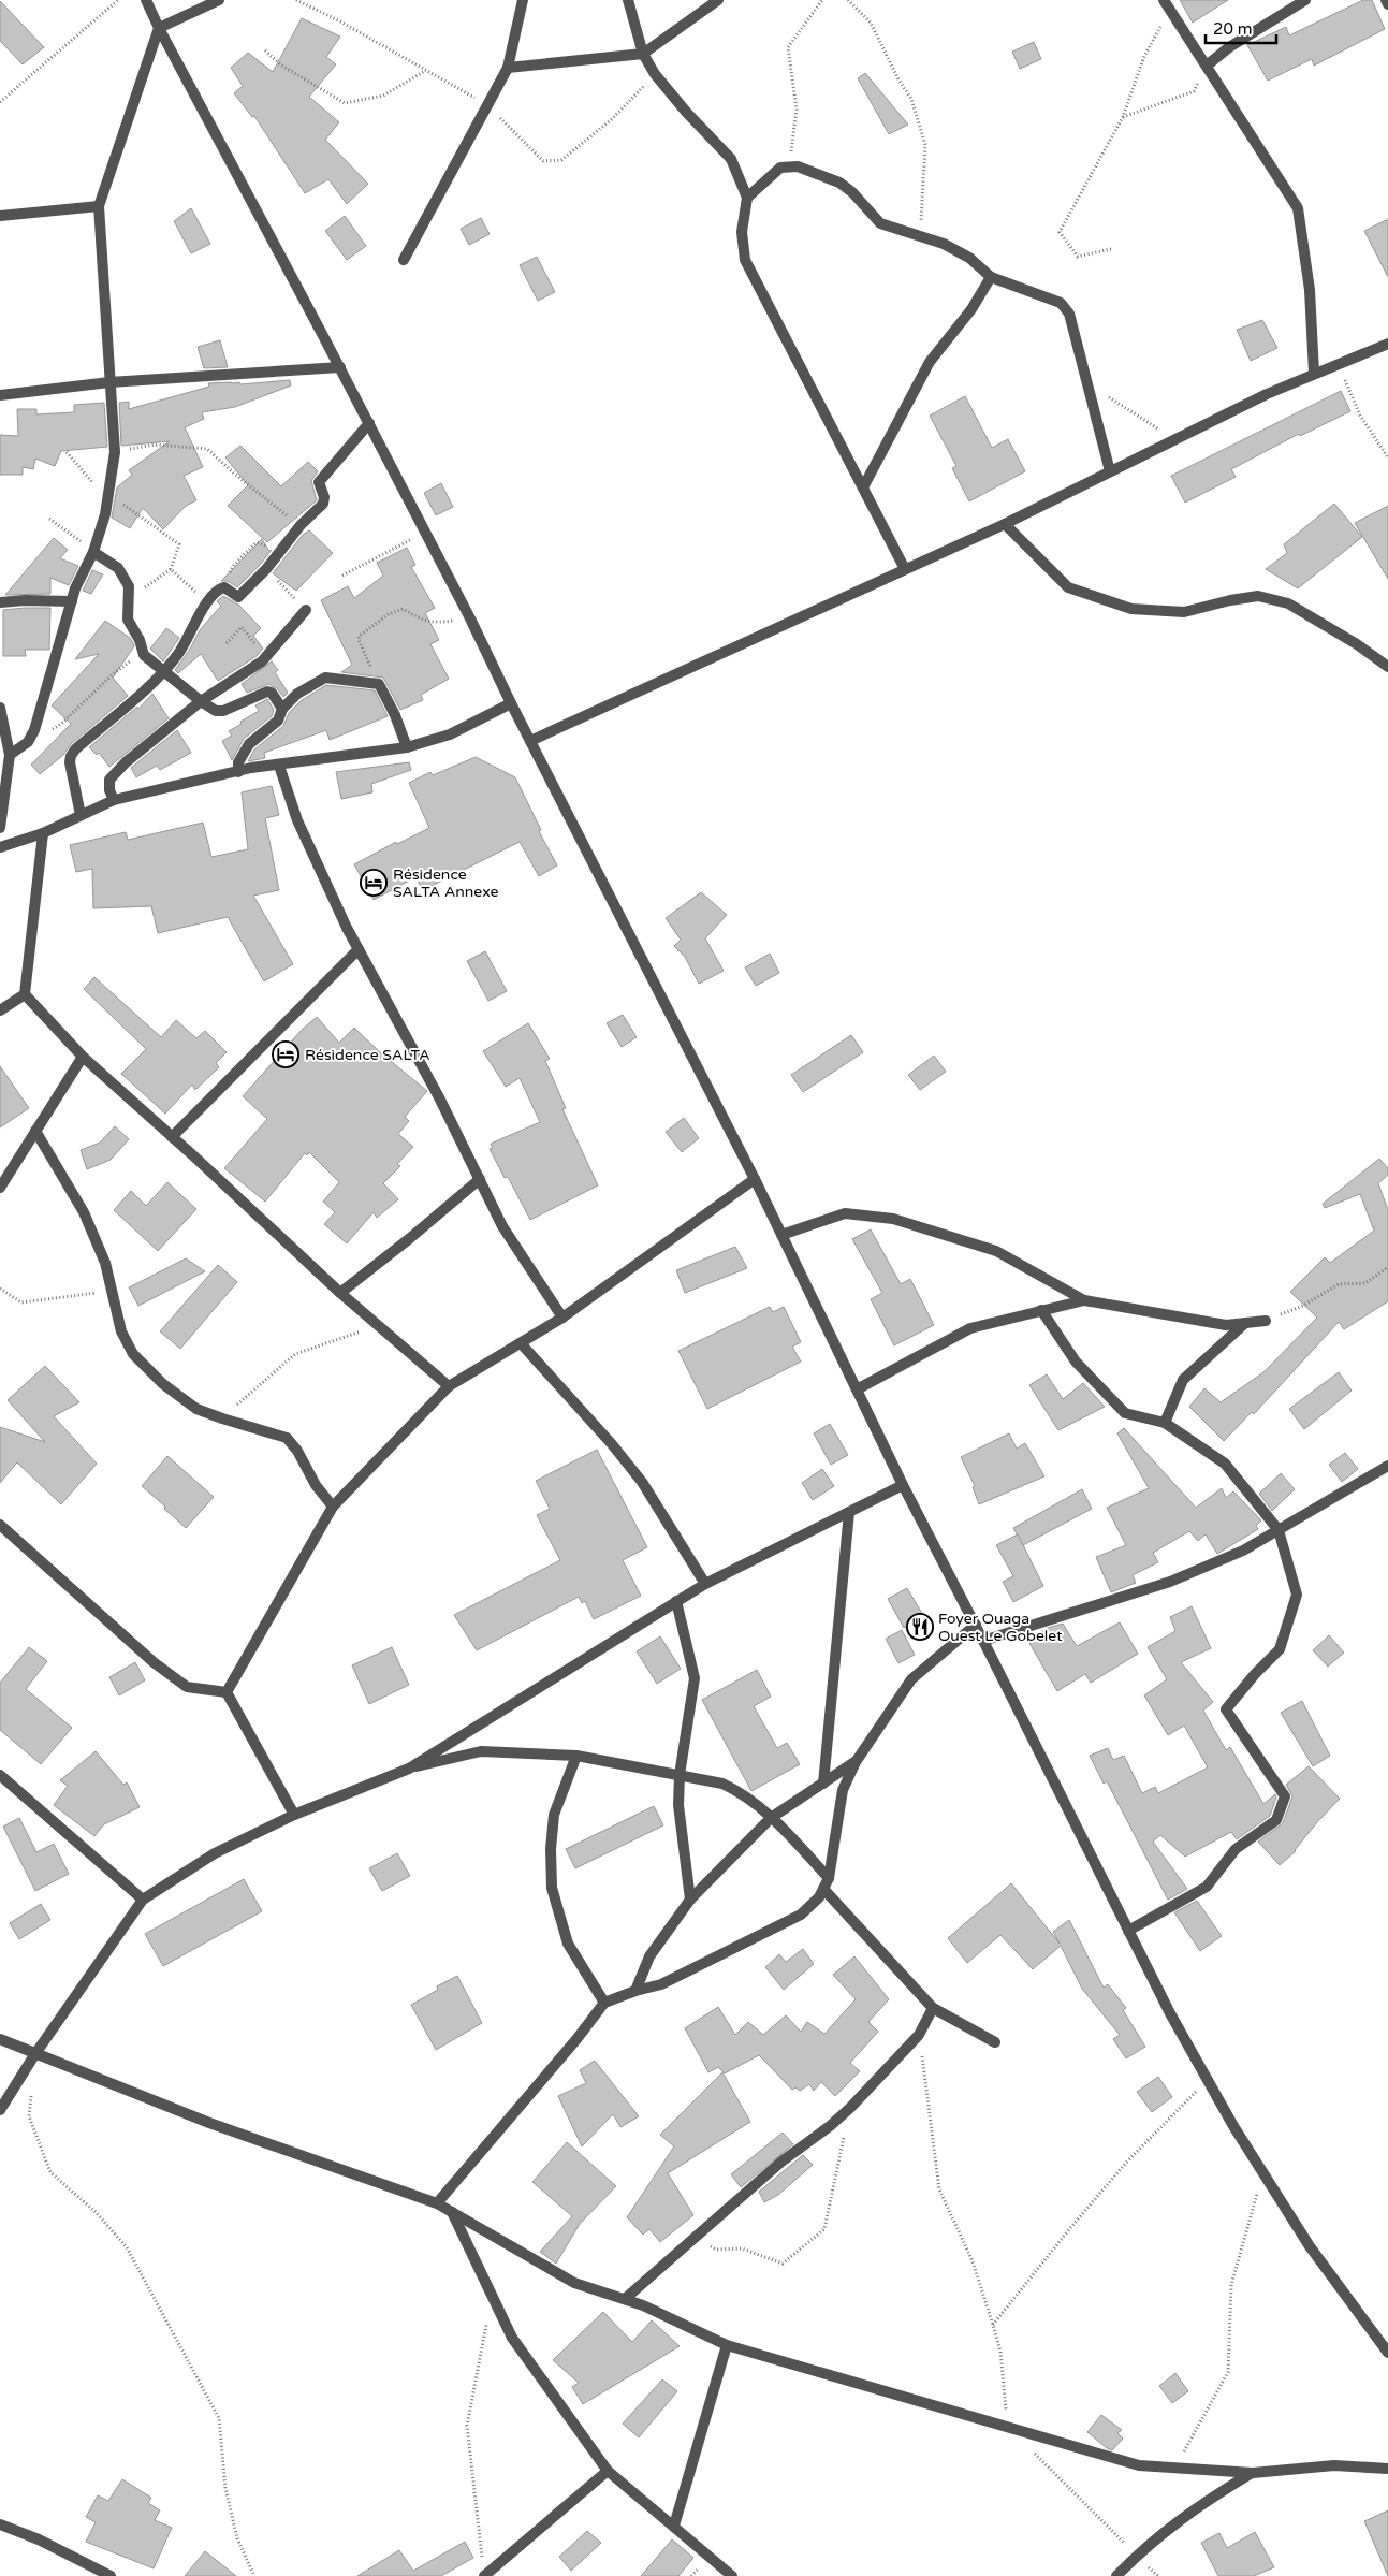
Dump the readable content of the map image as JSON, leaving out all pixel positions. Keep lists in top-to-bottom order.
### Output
{
  "places": {
    "hotel": ["Résidence SALTA Annexe", "Résidence SALTA"],
    "restaurant": ["Foyer Ouaga Ouest Le Gobelet"]
  },
  "scale_bar": "20 m"
}
